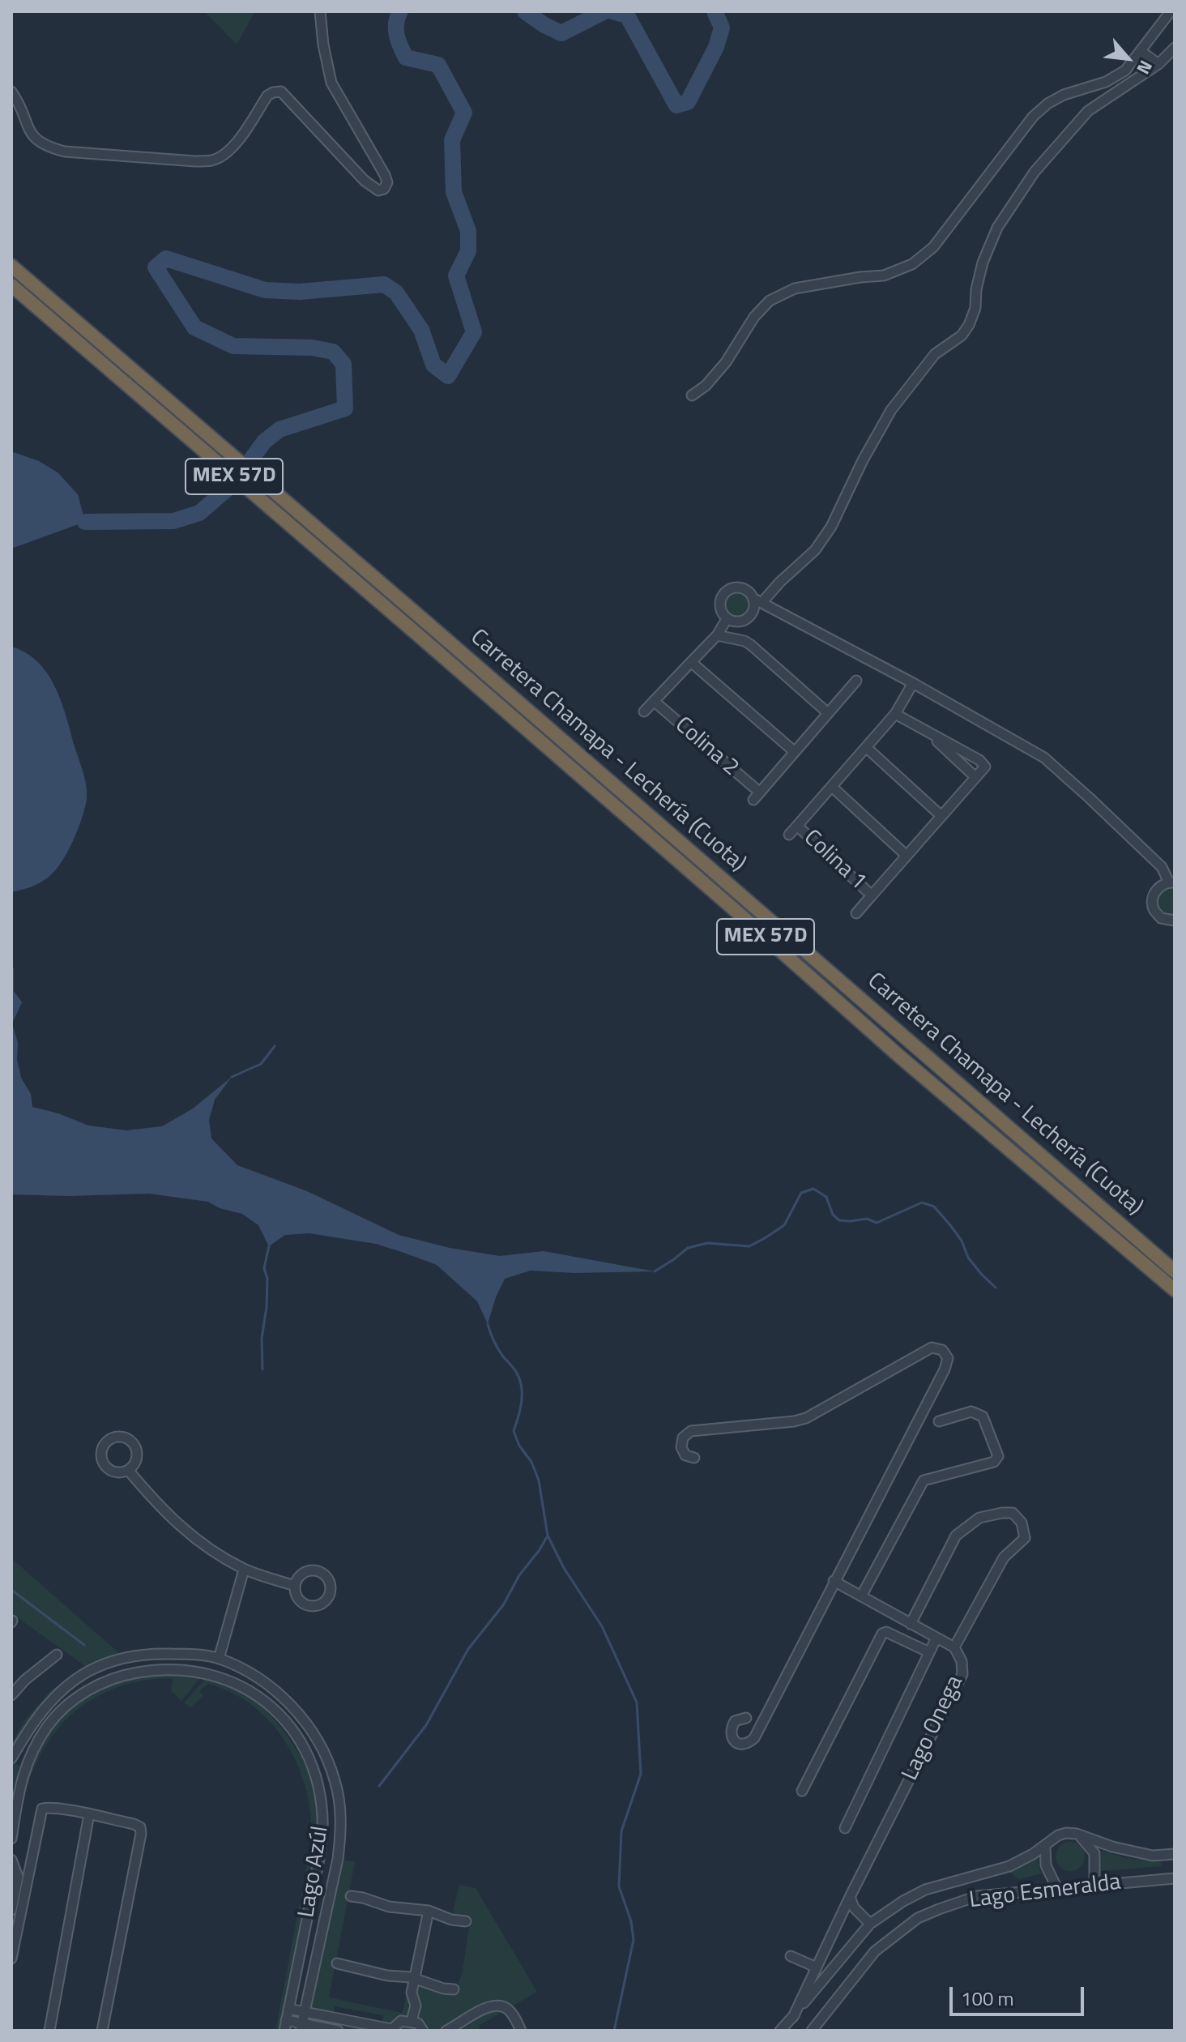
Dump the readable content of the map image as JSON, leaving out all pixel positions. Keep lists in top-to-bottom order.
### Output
{
  "streets": {
    "highway": ["MEX 57D", "Carretera Chamapa - Lechería (Cuota)"],
    "street": [
      "Colina 2",
      "Colina 1",
      "Lago Onega",
      "Lago Azúl",
      "Lago Esmeralda"
    ]
  },
  "crossings": [
    ["Lago Onega", "Lago Esmeralda"]
  ],
  "scale_bar": "100 m",
  "north": "bottom right"
}
